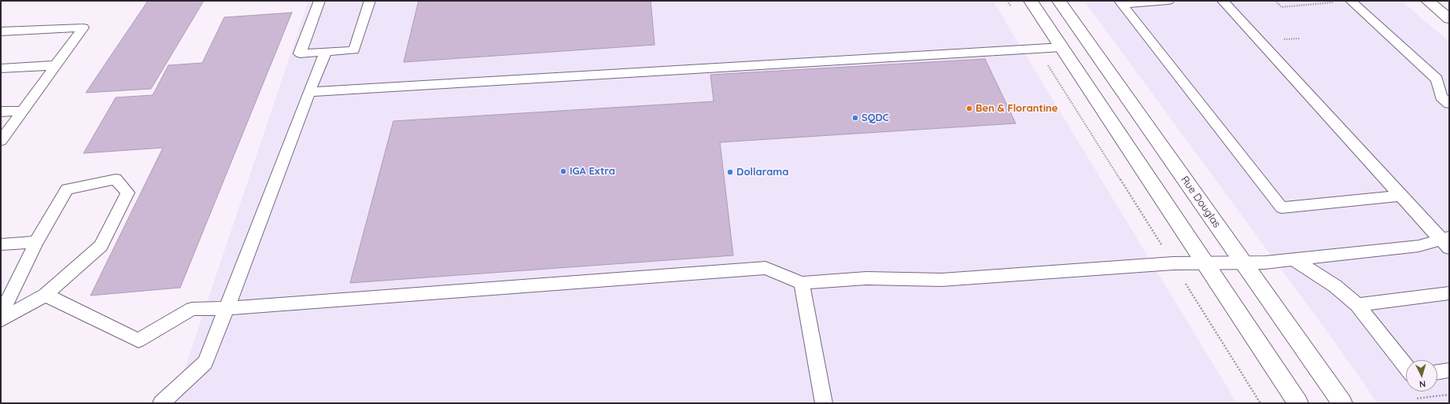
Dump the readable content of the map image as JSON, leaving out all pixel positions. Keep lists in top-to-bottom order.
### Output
{
  "streets": {
    "main road": ["Rue Douglas"]
  },
  "places": [
    "Ben & Florantine",
    "SQDC",
    "IGA Extra",
    "Dollarama"
  ],
  "north": "bottom"
}
